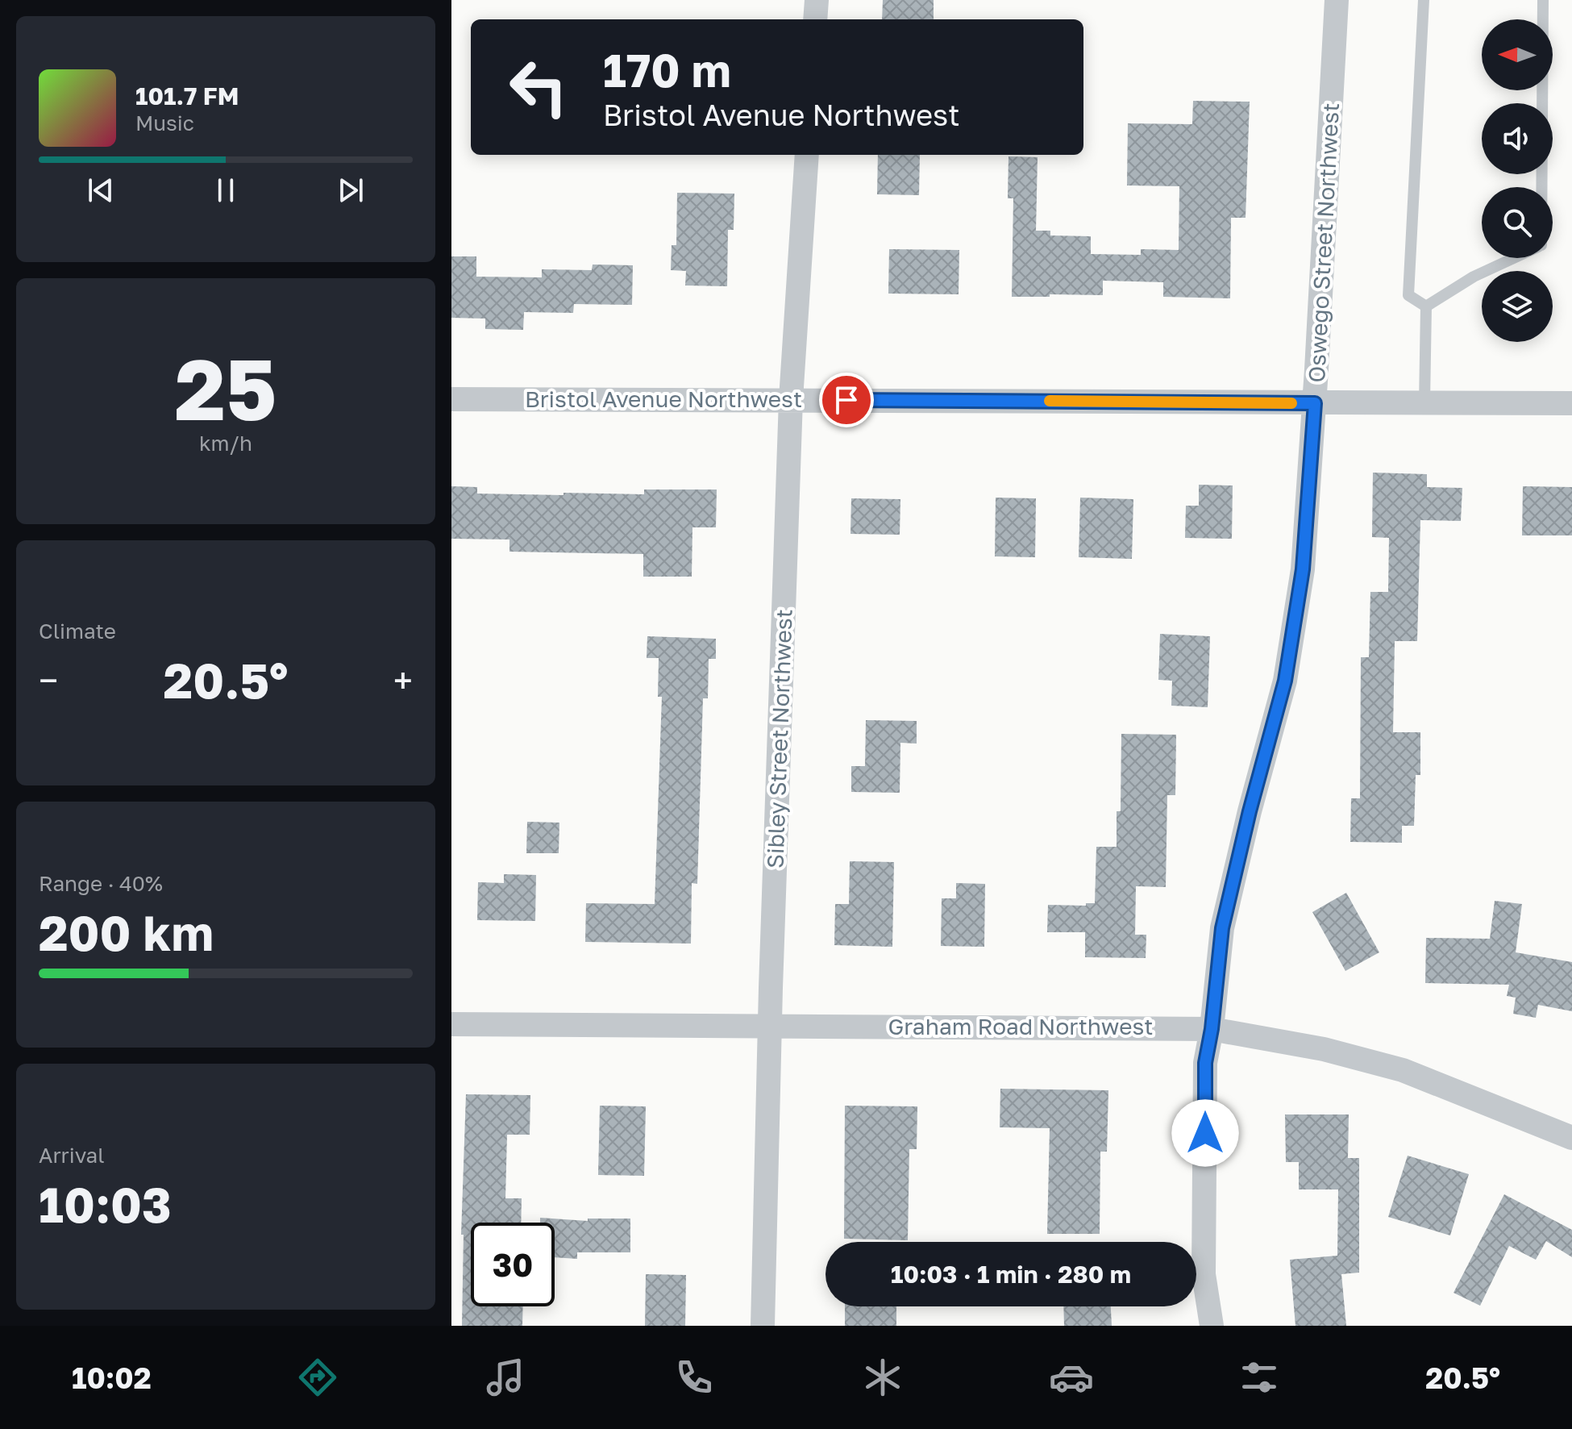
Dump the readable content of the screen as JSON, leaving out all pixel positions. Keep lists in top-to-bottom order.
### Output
{
  "streets": {
    "street": [
      "Oswego Street Northwest",
      "Bristol Avenue Northwest",
      "Sibley Street Northwest",
      "Graham Road Northwest"
    ]
  },
  "crossings": [
    ["Oswego Street Northwest", "Bristol Avenue Northwest"],
    ["Oswego Street Northwest", "Graham Road Northwest"],
    ["Bristol Avenue Northwest", "Sibley Street Northwest"],
    ["Sibley Street Northwest", "Graham Road Northwest"]
  ],
  "north": "left",
  "page": {
    "turn": ["170 m", "Bristol Avenue Northwest"],
    "song": ["101.7 FM", "Music"],
    "tile": [
      ["25", "km/h"],
      "Climate",
      ["Range · 40%", "200 km"],
      ["Arrival", "10:03"]
    ],
    "heat": ["−", "20.5°", "+"],
    "limit": "30",
    "trip": "10:03 · 1 min · 280 m",
    "tabs": ["10:02", "20.5°"]
  }
}
